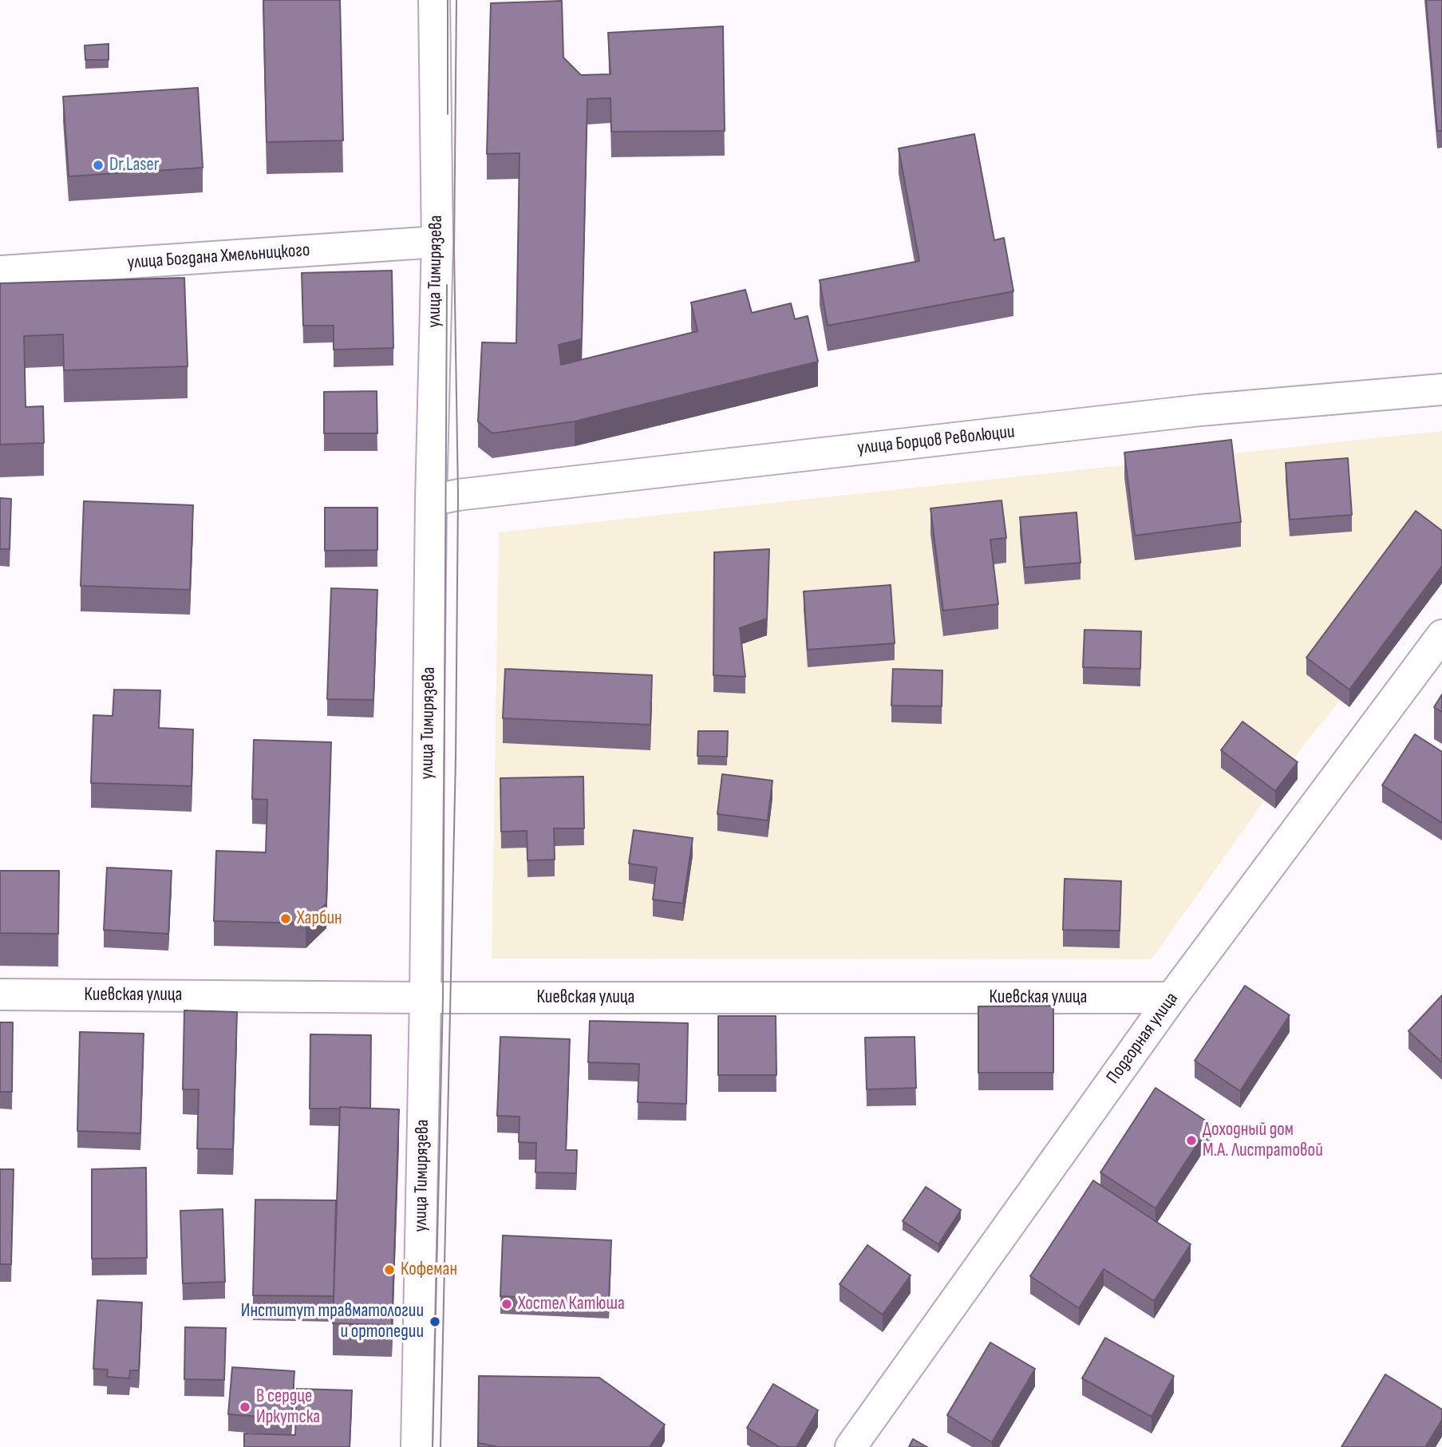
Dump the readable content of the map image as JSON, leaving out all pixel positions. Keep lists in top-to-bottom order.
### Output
{
  "streets": {
    "street": [
      "улица Богдана Хмельницкого",
      "улица Тимирязева",
      "улица Борцов Революции",
      "Киевская улица",
      "Подгорная улица"
    ]
  },
  "crossings": [
    ["улица Богдана Хмельницкого", "улица Тимирязева"],
    ["улица Тимирязева", "улица Борцов Революции"],
    ["улица Тимирязева", "Киевская улица"],
    ["Киевская улица", "Подгорная улица"]
  ],
  "places": [
    "Dr.Laser",
    "Харбин",
    "Доходный дом М.А. Листратовой",
    "Кофеман",
    "Хостел Катюша",
    "Институт травматологии и ортопедии",
    "В сердце Иркутска"
  ]
}
